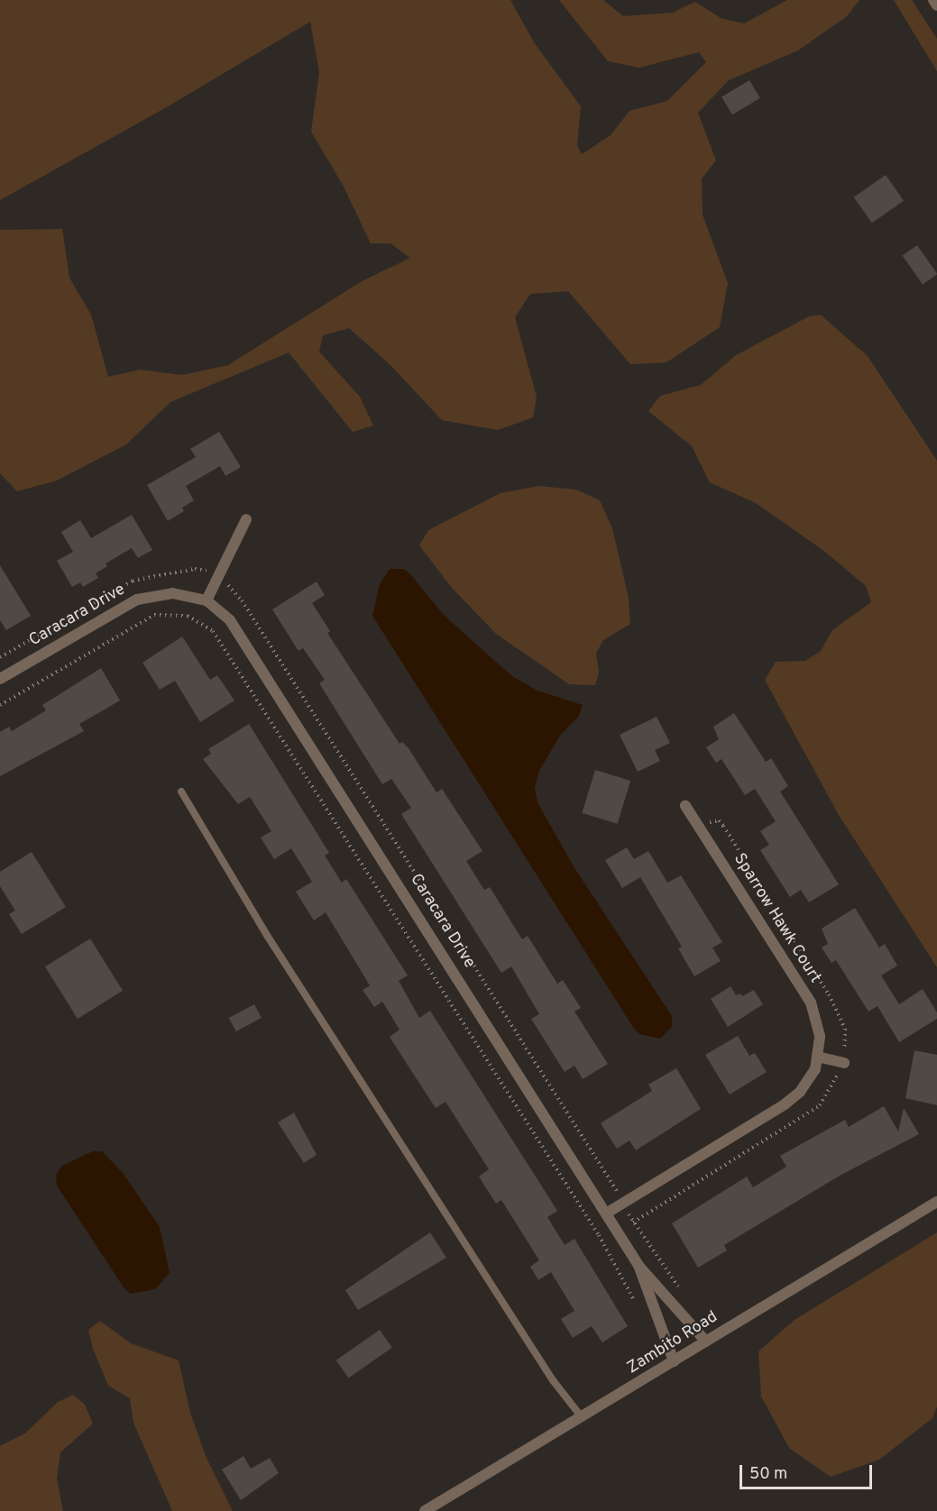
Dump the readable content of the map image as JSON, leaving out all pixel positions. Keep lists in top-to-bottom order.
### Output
{
  "streets": {
    "street": ["Caracara Drive", "Sparrow Hawk Court", "Zambito Road"]
  },
  "crossings": [
    ["Caracara Drive", "Sparrow Hawk Court"],
    ["Caracara Drive", "Zambito Road"]
  ],
  "scale_bar": "50 m"
}
